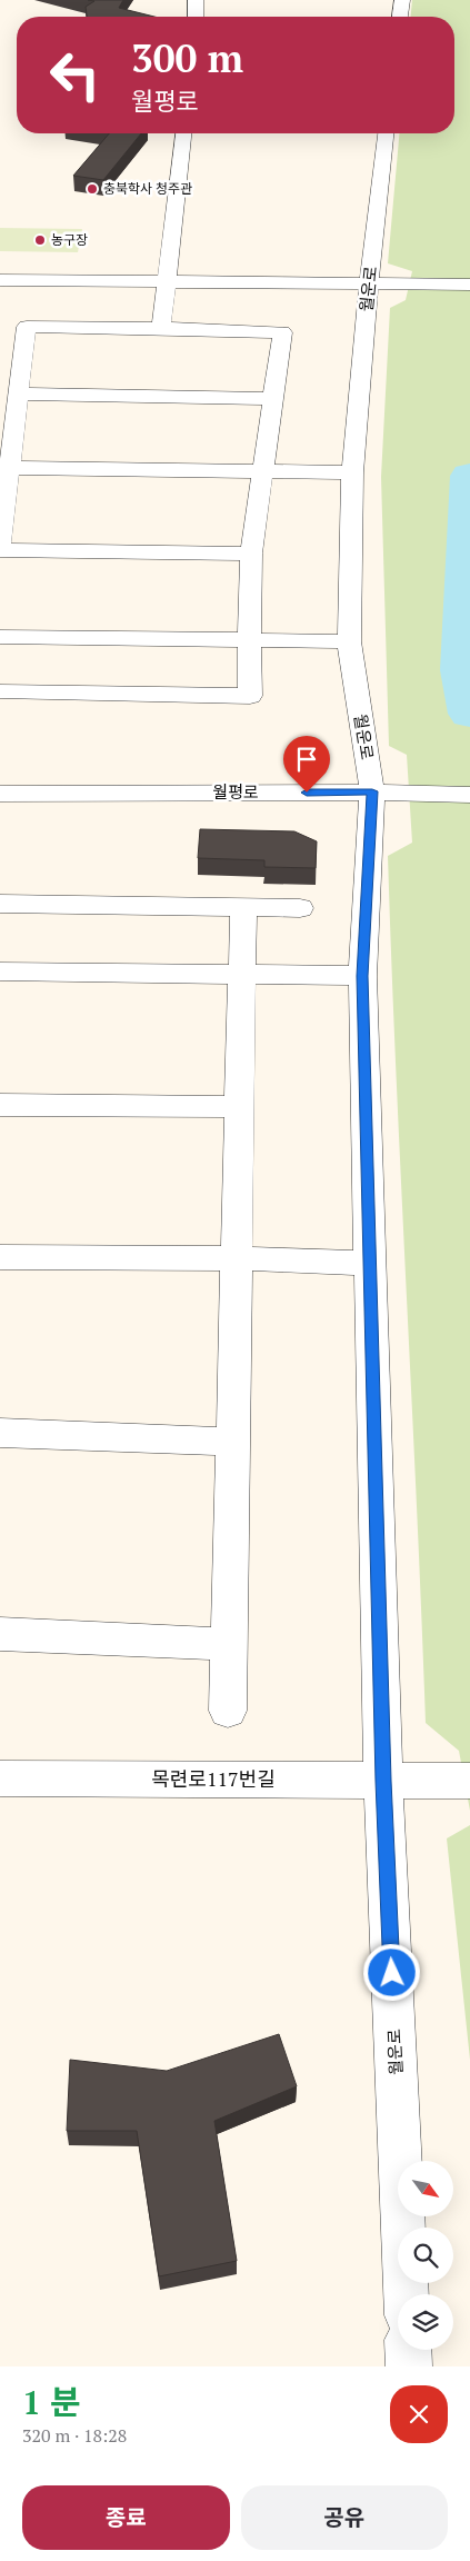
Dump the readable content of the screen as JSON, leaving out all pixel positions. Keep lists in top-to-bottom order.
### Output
{
  "streets": {
    "street": ["월운로", "월평로", "목련로117번길"]
  },
  "crossings": [
    ["월운로", "월평로"],
    ["월운로", "목련로117번길"]
  ],
  "places": ["충북학사 청주관", "농구장"],
  "north": "bottom right",
  "page": {
    "turn": ["300 m", "월평로"],
    "heading": ["1 분", "320 m · 18:28"],
    "buttons": ["종료", "공유"]
  }
}
